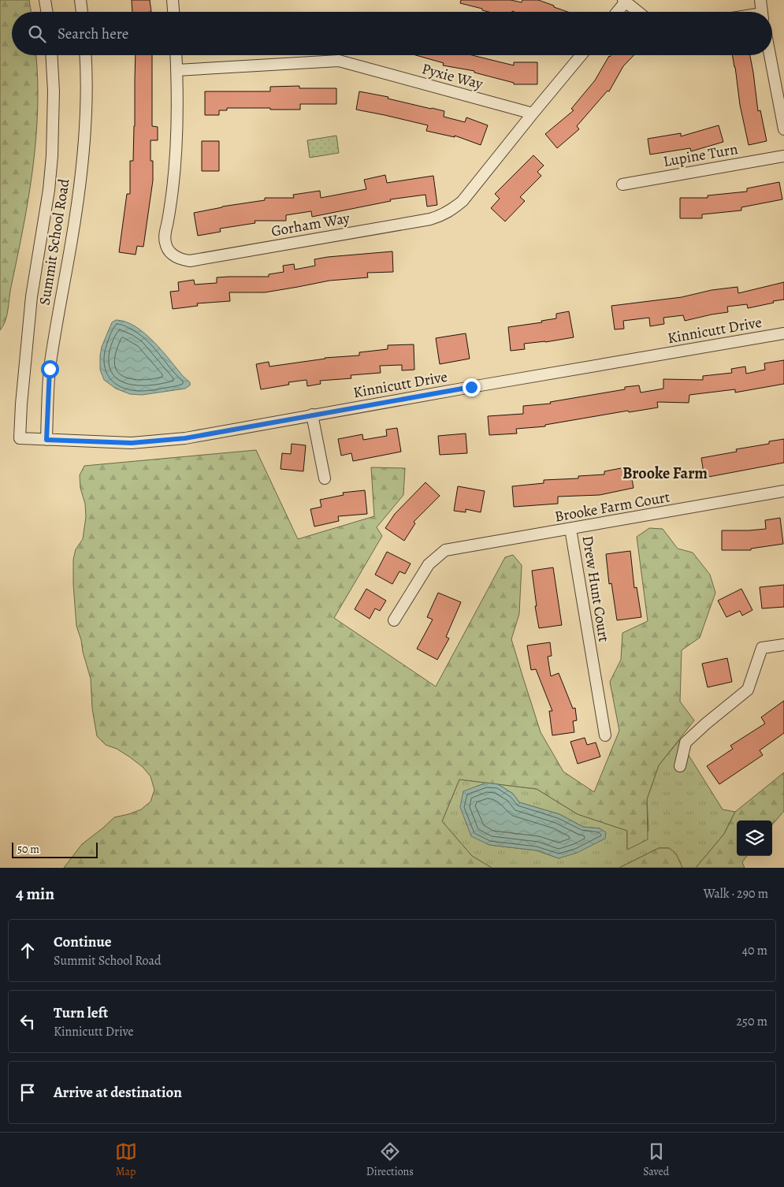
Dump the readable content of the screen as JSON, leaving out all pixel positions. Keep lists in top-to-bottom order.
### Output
{
  "streets": {
    "street": [
      "Pyxie Way",
      "Lupine Turn",
      "Gorham Way",
      "Summit School Road",
      "Kinnicutt Drive",
      "Brooke Farm Court",
      "Drew Hunt Court"
    ]
  },
  "crossings": [
    ["Pyxie Way", "Gorham Way"],
    ["Summit School Road", "Kinnicutt Drive"],
    ["Brooke Farm Court", "Drew Hunt Court"]
  ],
  "districts": ["Brooke Farm"],
  "scale_bar": "50 m",
  "page": {
    "search": "Search here",
    "scale": "50 m",
    "heading": ["4 min", "Walk · 290 m"],
    "list": [
      ["Continue", "Summit School Road", "40 m"],
      ["Turn left", "Kinnicutt Drive", "250 m"],
      "Arrive at destination"
    ],
    "nav": ["Map", "Directions", "Saved"]
  }
}
